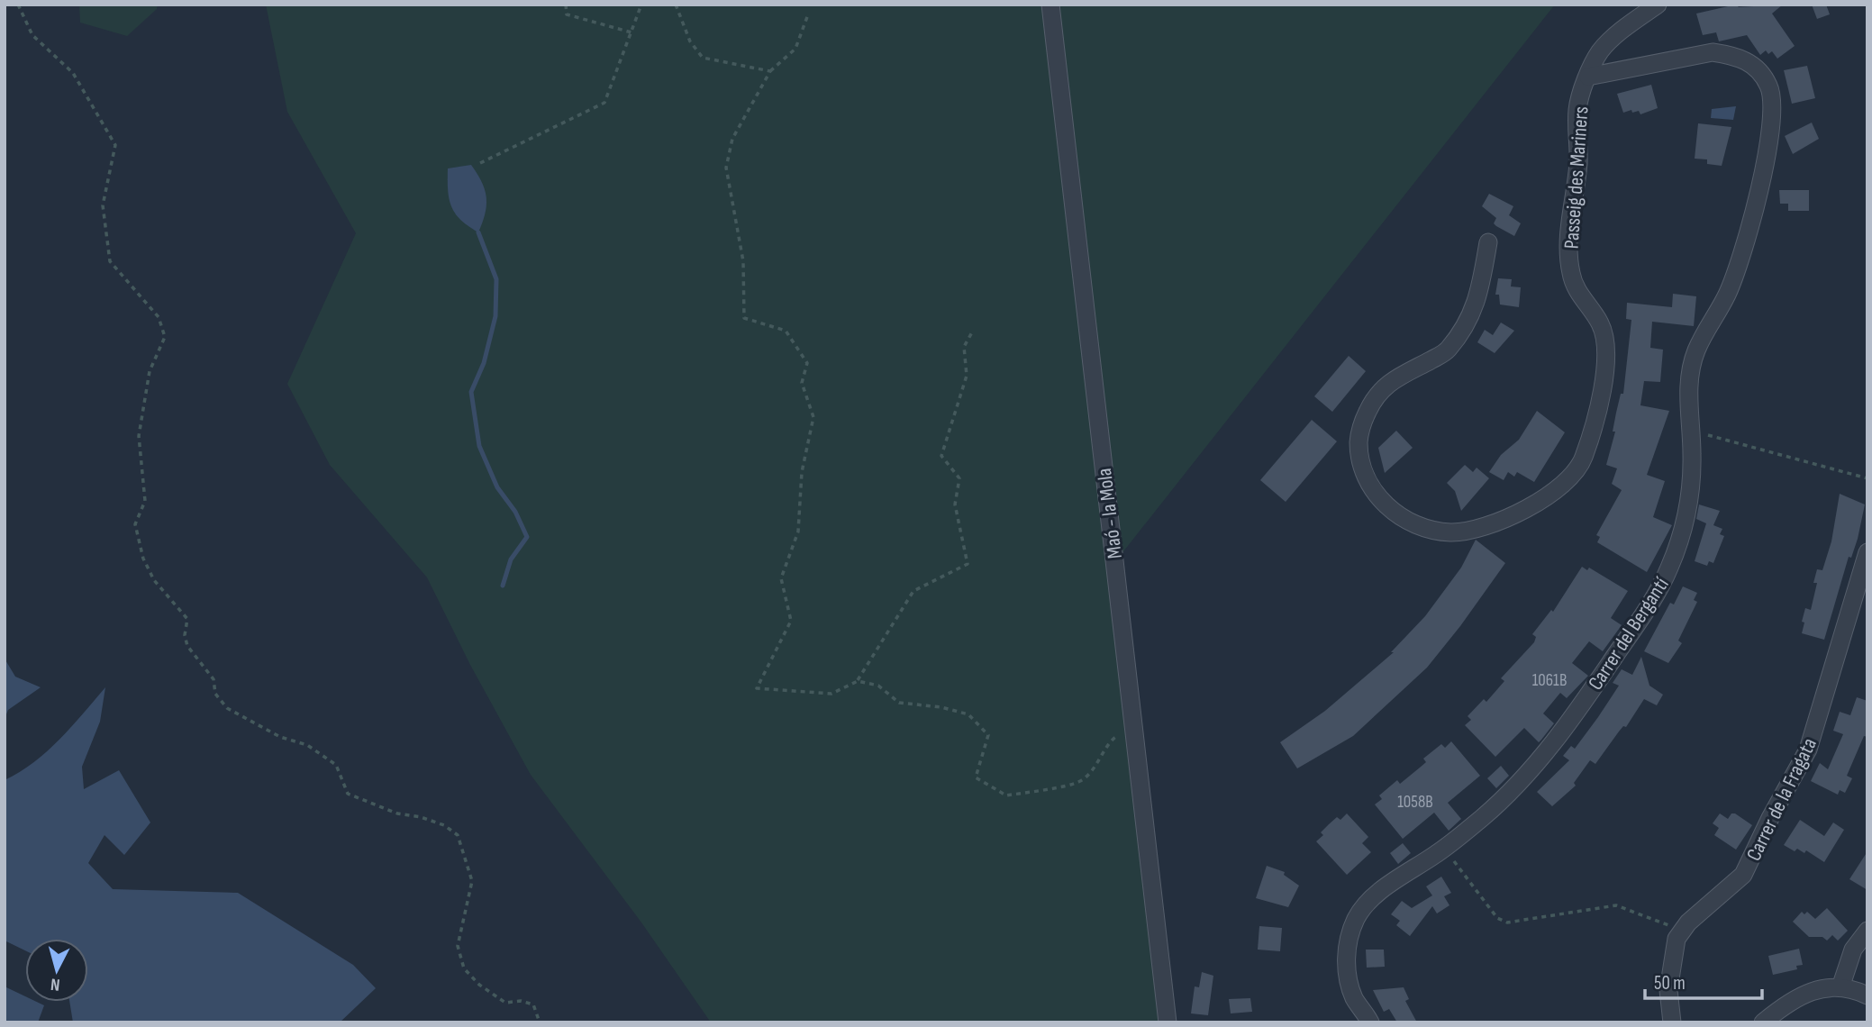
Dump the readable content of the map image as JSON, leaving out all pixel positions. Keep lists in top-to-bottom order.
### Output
{
  "streets": {
    "street": [
      "Passeig des Mariners",
      "Maó - la Mola",
      "Carrer del Bergantí",
      "Carrer de la Fragata"
    ]
  },
  "crossings": [
    ["Passeig des Mariners", "Carrer del Bergantí"]
  ],
  "house_numbers": ["1061B", "1058B"],
  "scale_bar": "50 m",
  "north": "bottom"
}
